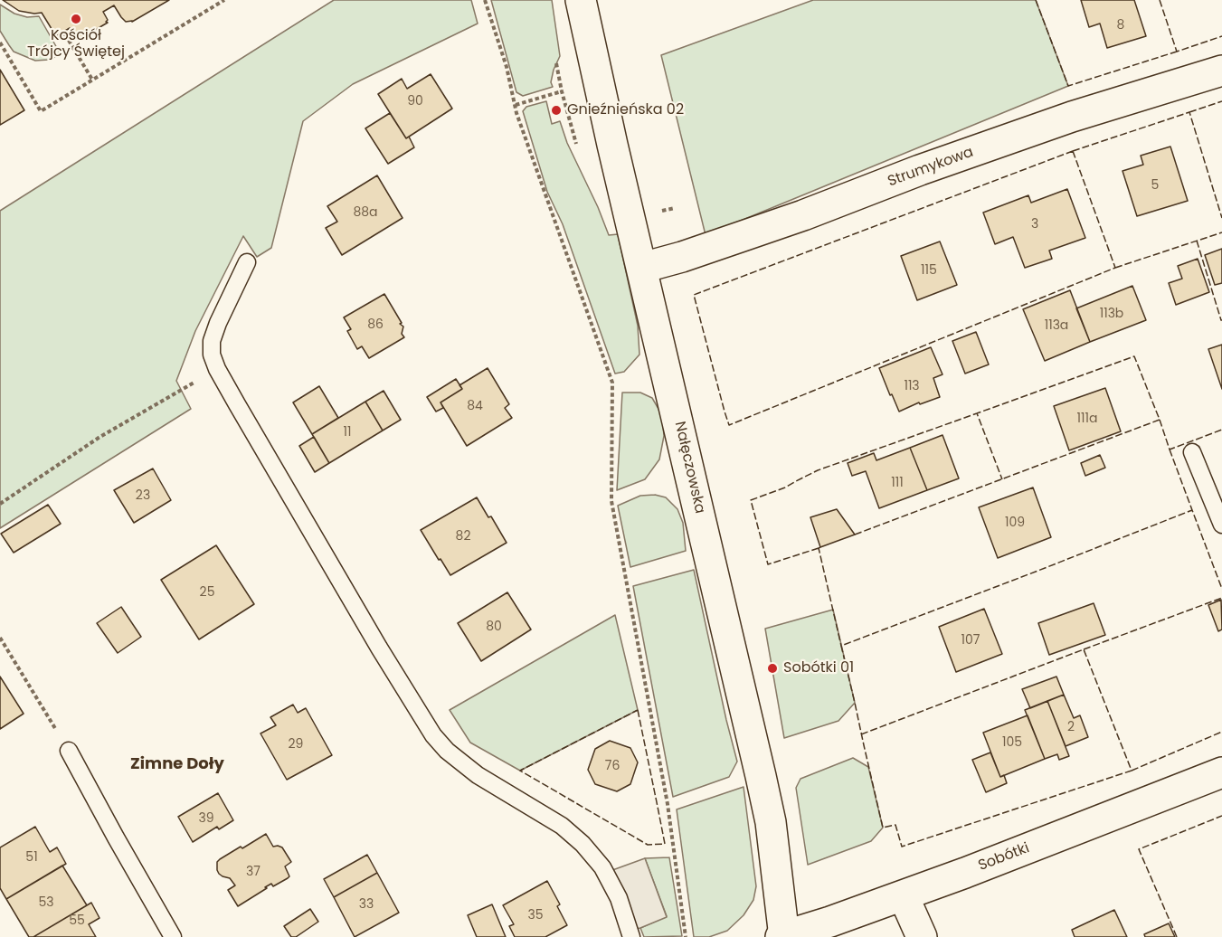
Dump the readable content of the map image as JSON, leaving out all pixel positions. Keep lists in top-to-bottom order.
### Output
{
  "streets": {
    "street": ["Strumykowa", "Nałęczowska", "Sobótki"]
  },
  "crossings": [
    ["Strumykowa", "Nałęczowska"],
    ["Nałęczowska", "Sobótki"]
  ],
  "districts": ["Zimne Doły"],
  "places": ["Kościół Trójcy Świętej", "Gnieźnieńska 02", "Sobótki 01"],
  "house_numbers": [
    "8",
    "90",
    "5",
    "88a",
    "3",
    "115",
    "113b",
    "86",
    "113a",
    "113",
    "84",
    "111a",
    "11",
    "111",
    "23",
    "109",
    "82",
    "25",
    "80",
    "107",
    "2",
    "105",
    "29",
    "76",
    "39",
    "51",
    "37",
    "53",
    "33",
    "35",
    "55"
  ]
}
